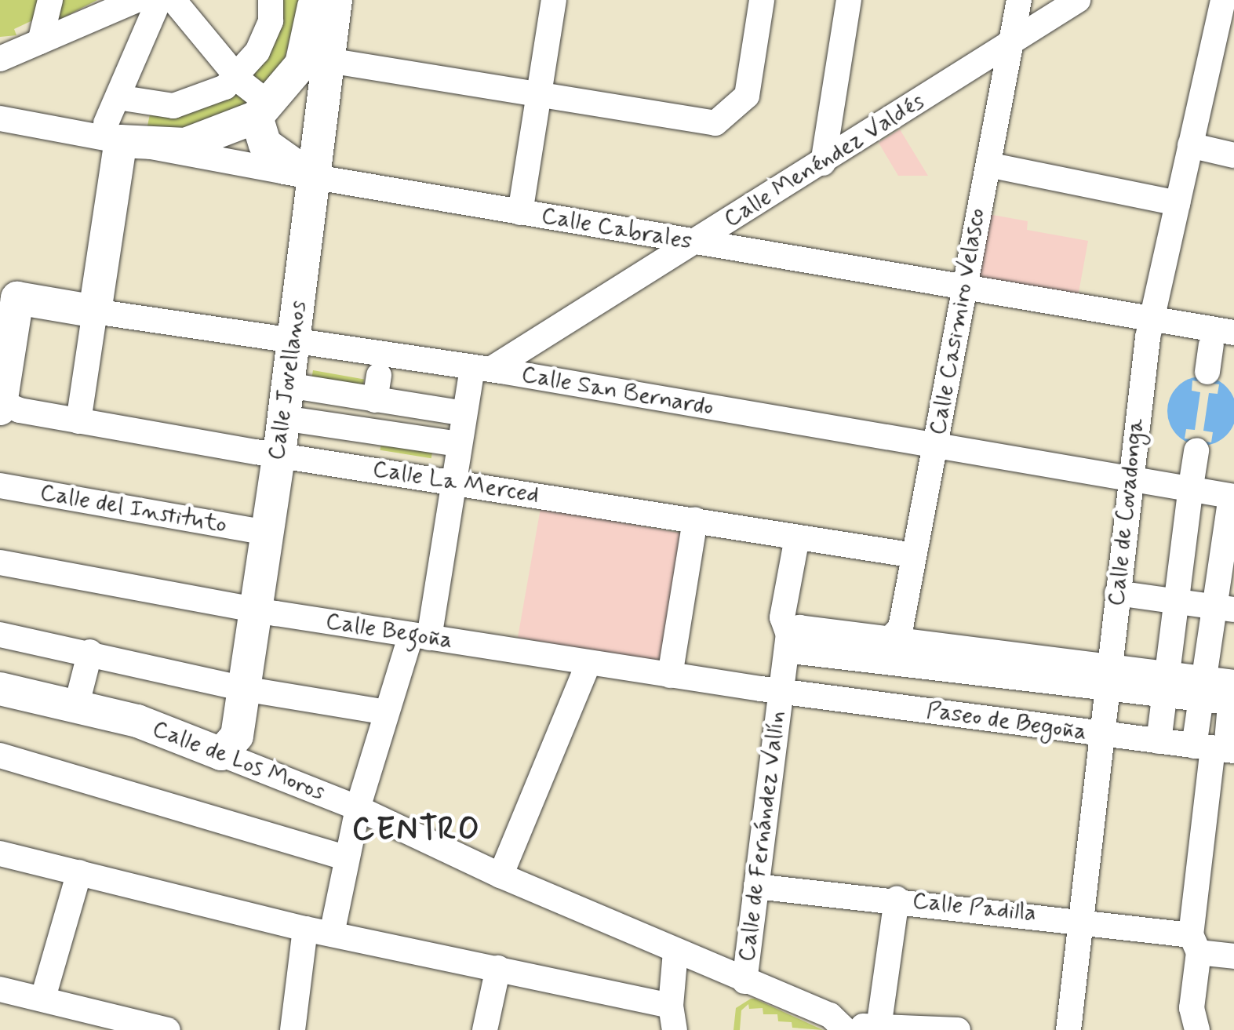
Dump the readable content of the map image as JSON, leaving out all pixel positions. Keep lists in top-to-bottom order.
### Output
{
  "streets": {
    "main road": ["Calle Jovellanos", "Calle San Bernardo", "Calle de Los Moros"],
    "street": [
      "Calle Menéndez Valdés",
      "Calle Cabrales",
      "Calle Casimiro Velasco",
      "Calle La Merced",
      "Calle del Instituto",
      "Calle de Covadonga",
      "Calle Begoña",
      "Paseo de Begoña",
      "Calle de Fernández Vallín",
      "Calle Padilla"
    ]
  },
  "crossings": [
    ["Calle Menéndez Valdés", "Calle Cabrales"],
    ["Calle Menéndez Valdés", "Calle Casimiro Velasco"],
    ["Calle Menéndez Valdés", "Calle San Bernardo"],
    ["Calle Cabrales", "Calle Casimiro Velasco"],
    ["Calle Cabrales", "Calle Jovellanos"],
    ["Calle Cabrales", "Calle de Covadonga"],
    ["Calle Casimiro Velasco", "Calle San Bernardo"],
    ["Calle Casimiro Velasco", "Calle La Merced"],
    ["Calle Casimiro Velasco", "Paseo de Begoña"],
    ["Calle Jovellanos", "Calle San Bernardo"],
    ["Calle Jovellanos", "Calle La Merced"],
    ["Calle Jovellanos", "Calle del Instituto"],
    ["Calle Jovellanos", "Calle Begoña"],
    ["Calle Jovellanos", "Calle de Los Moros"],
    ["Calle San Bernardo", "Calle de Covadonga"],
    ["Calle La Merced", "Calle de Fernández Vallín"],
    ["Calle de Covadonga", "Paseo de Begoña"],
    ["Calle de Covadonga", "Calle Padilla"],
    ["Calle Begoña", "Paseo de Begoña"],
    ["Calle Begoña", "Calle de Fernández Vallín"],
    ["Paseo de Begoña", "Calle de Fernández Vallín"],
    ["Calle de Los Moros", "Calle de Fernández Vallín"],
    ["Calle de Fernández Vallín", "Calle Padilla"]
  ],
  "districts": ["CENTRO"]
}
